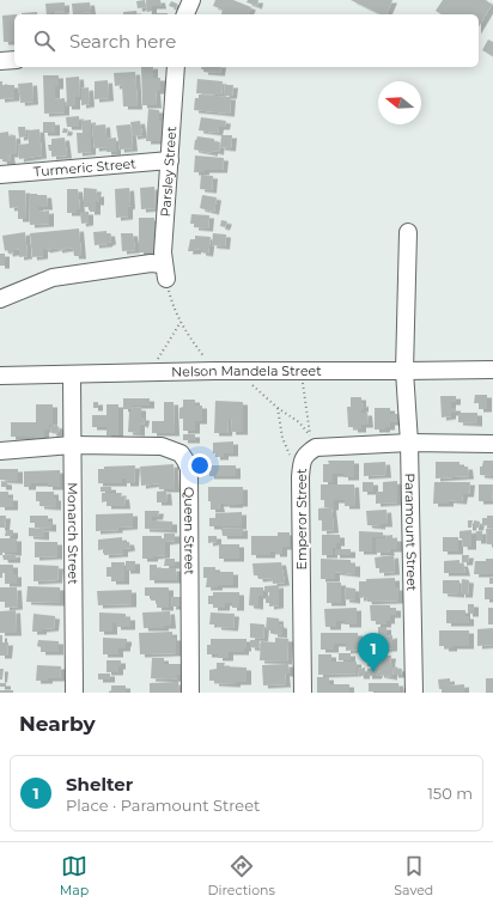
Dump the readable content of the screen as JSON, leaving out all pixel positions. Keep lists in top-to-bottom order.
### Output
{
  "streets": {
    "street": [
      "Turmeric Street",
      "Parsley Street",
      "Nelson Mandela Street",
      "Emperor Street",
      "Queen Street",
      "Paramount Street",
      "Monarch Street"
    ]
  },
  "crossings": [
    ["Turmeric Street", "Parsley Street"],
    ["Nelson Mandela Street", "Paramount Street"],
    ["Nelson Mandela Street", "Monarch Street"],
    ["Queen Street", "Monarch Street"]
  ],
  "north": "left",
  "page": {
    "search": "Search here",
    "pins": "1",
    "heading": "Nearby",
    "list": [
      {
        "mark": "1",
        "name": "Shelter",
        "note": "Place · Paramount Street",
        "value": "150 m"
      }
    ],
    "nav": ["Map", "Directions", "Saved"]
  }
}
